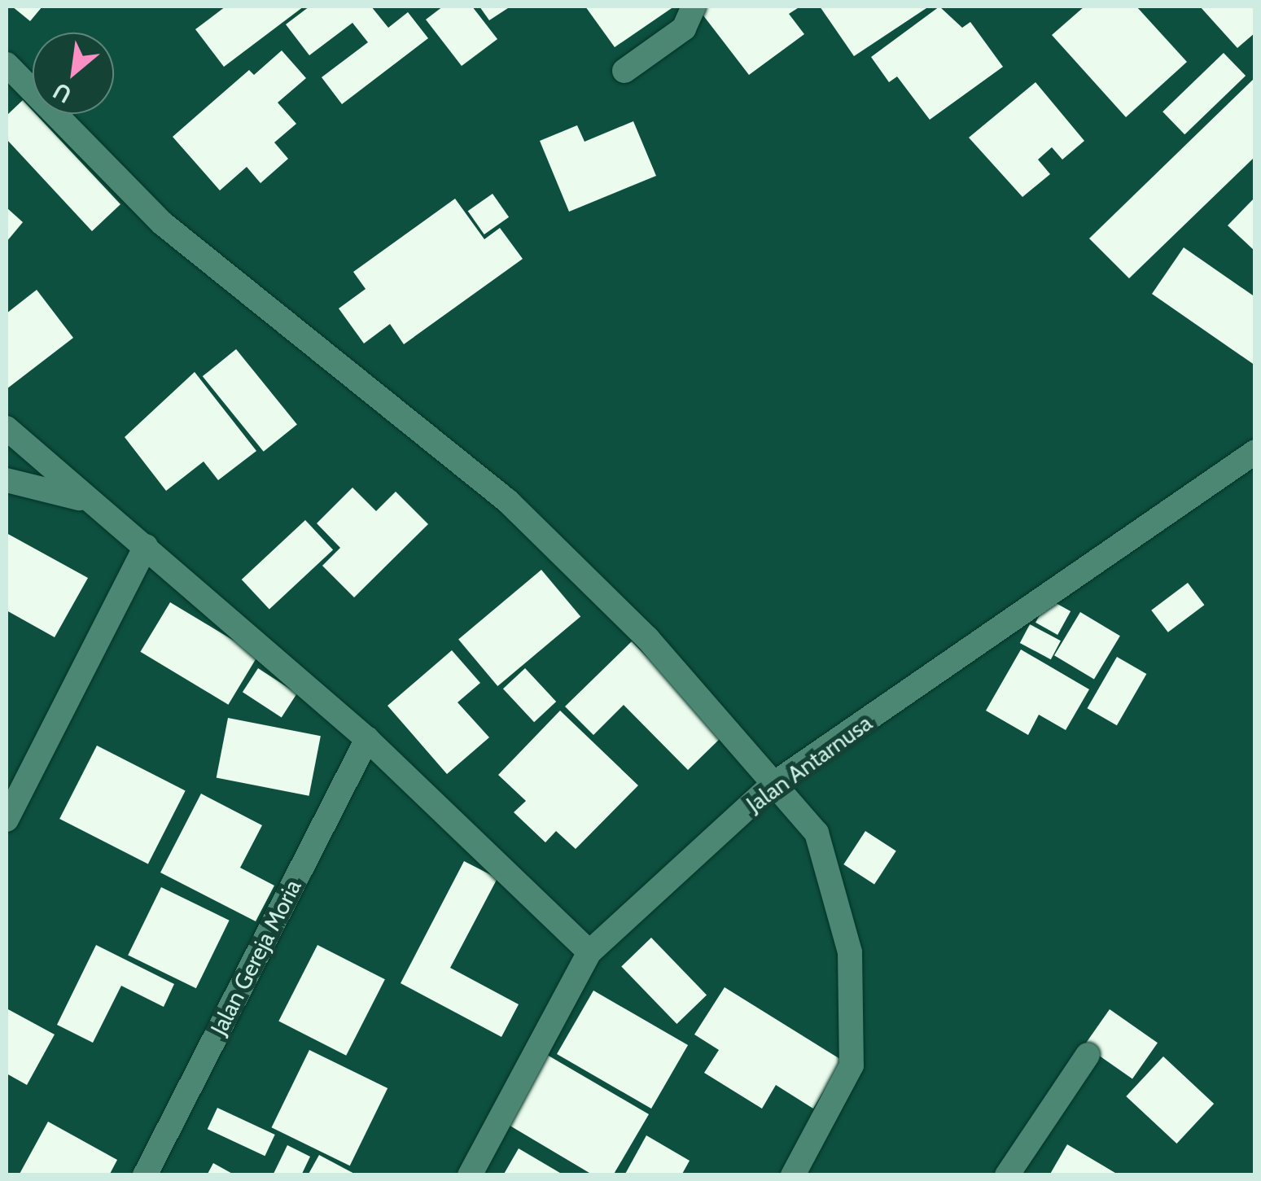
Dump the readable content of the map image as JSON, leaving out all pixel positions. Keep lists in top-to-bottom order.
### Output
{
  "streets": {
    "street": ["Jalan Antarnusa", "Jalan Gereja Moria"]
  },
  "north": "bottom left"
}
